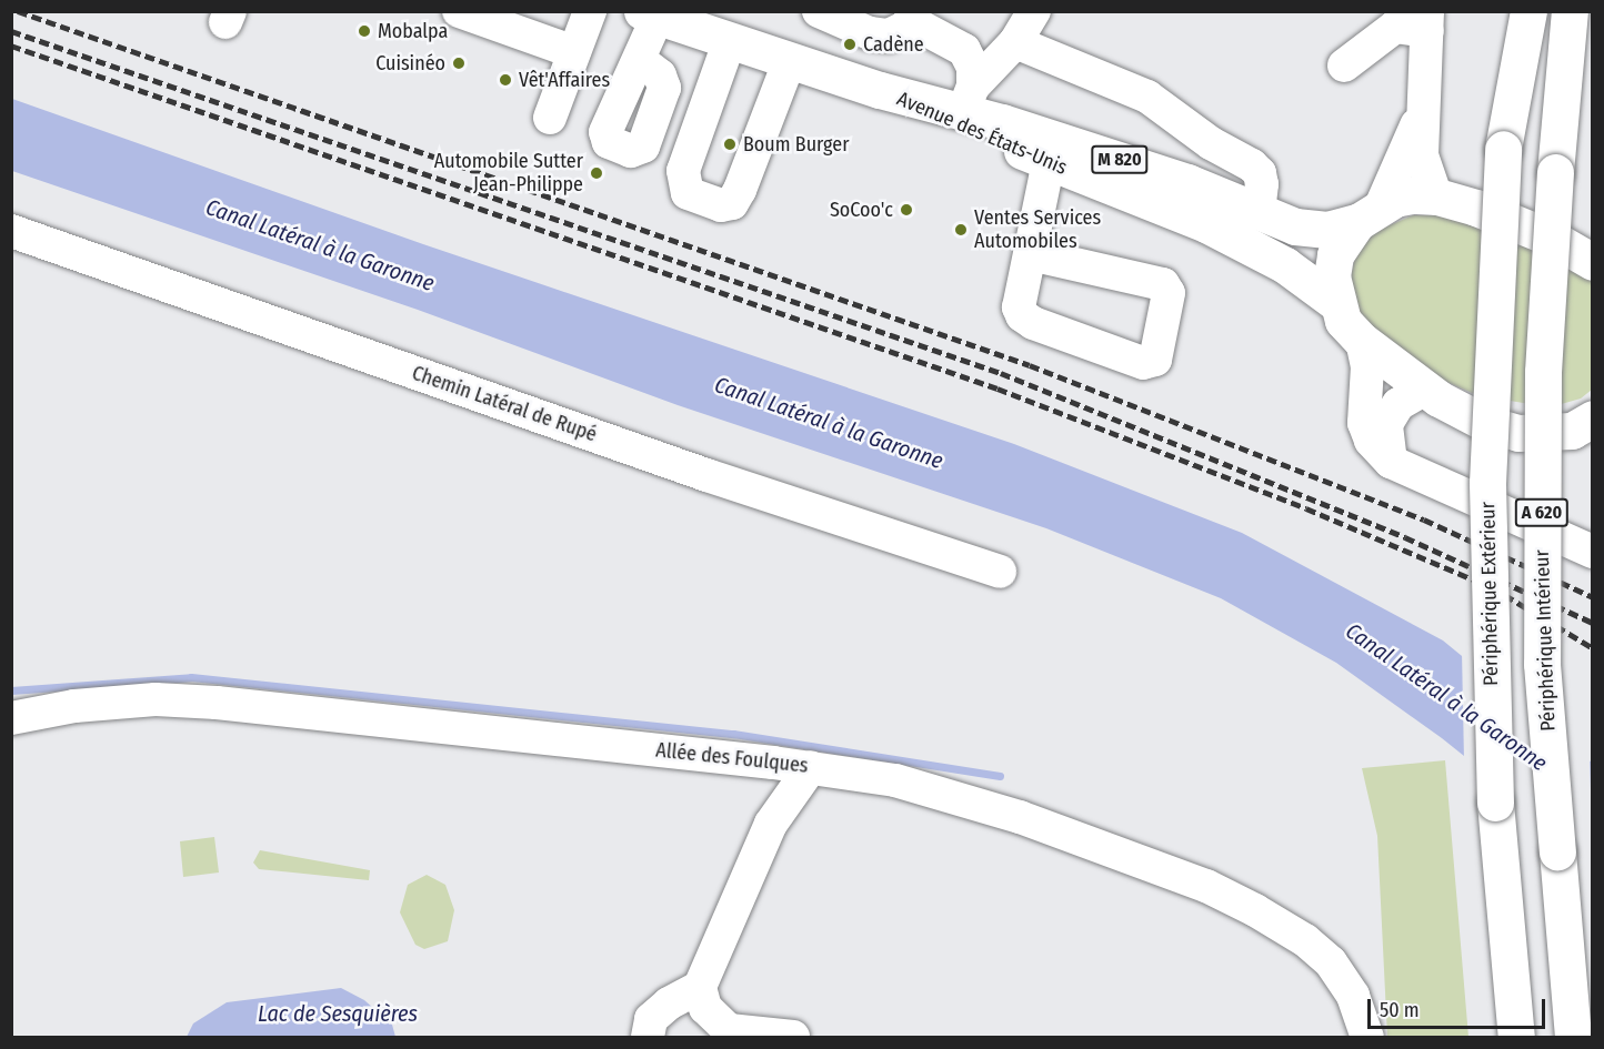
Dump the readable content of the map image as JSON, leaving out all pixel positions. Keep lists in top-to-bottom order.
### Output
{
  "streets": {
    "main road": [
      "Avenue des États-Unis",
      "M 820",
      "A 620",
      "Périphérique Extérieur",
      "Périphérique Intérieur"
    ],
    "street": ["Chemin Latéral de Rupé", "Allée des Foulques"]
  },
  "water": ["Canal Latéral à la Garonne", "Lac de Sesquières"],
  "places": [
    "Mobalpa",
    "Cadène",
    "Cuisinéo",
    "Vêt'Affaires",
    "Boum Burger",
    "Automobile Sutter Jean-Philippe",
    "SoCoo'c",
    "Ventes Services Automobiles"
  ],
  "scale_bar": "50 m"
}
